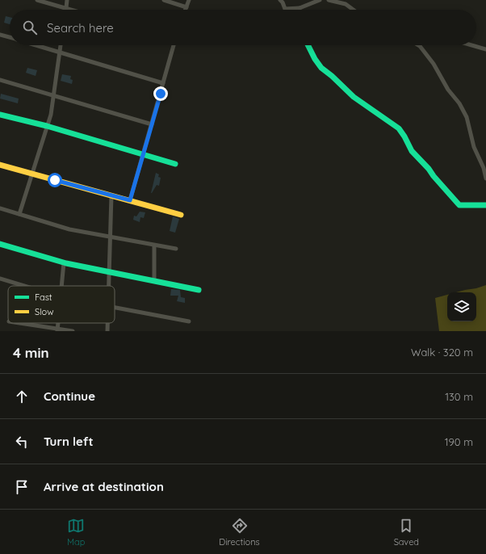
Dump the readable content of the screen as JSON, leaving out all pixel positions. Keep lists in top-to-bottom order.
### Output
{
  "legend": ["Fast", "Slow"],
  "page": {
    "search": "Search here",
    "heading": ["4 min", "Walk · 320 m"],
    "list": [
      ["Continue", "130 m"],
      ["Turn left", "190 m"],
      "Arrive at destination"
    ],
    "nav": ["Map", "Directions", "Saved"]
  }
}
